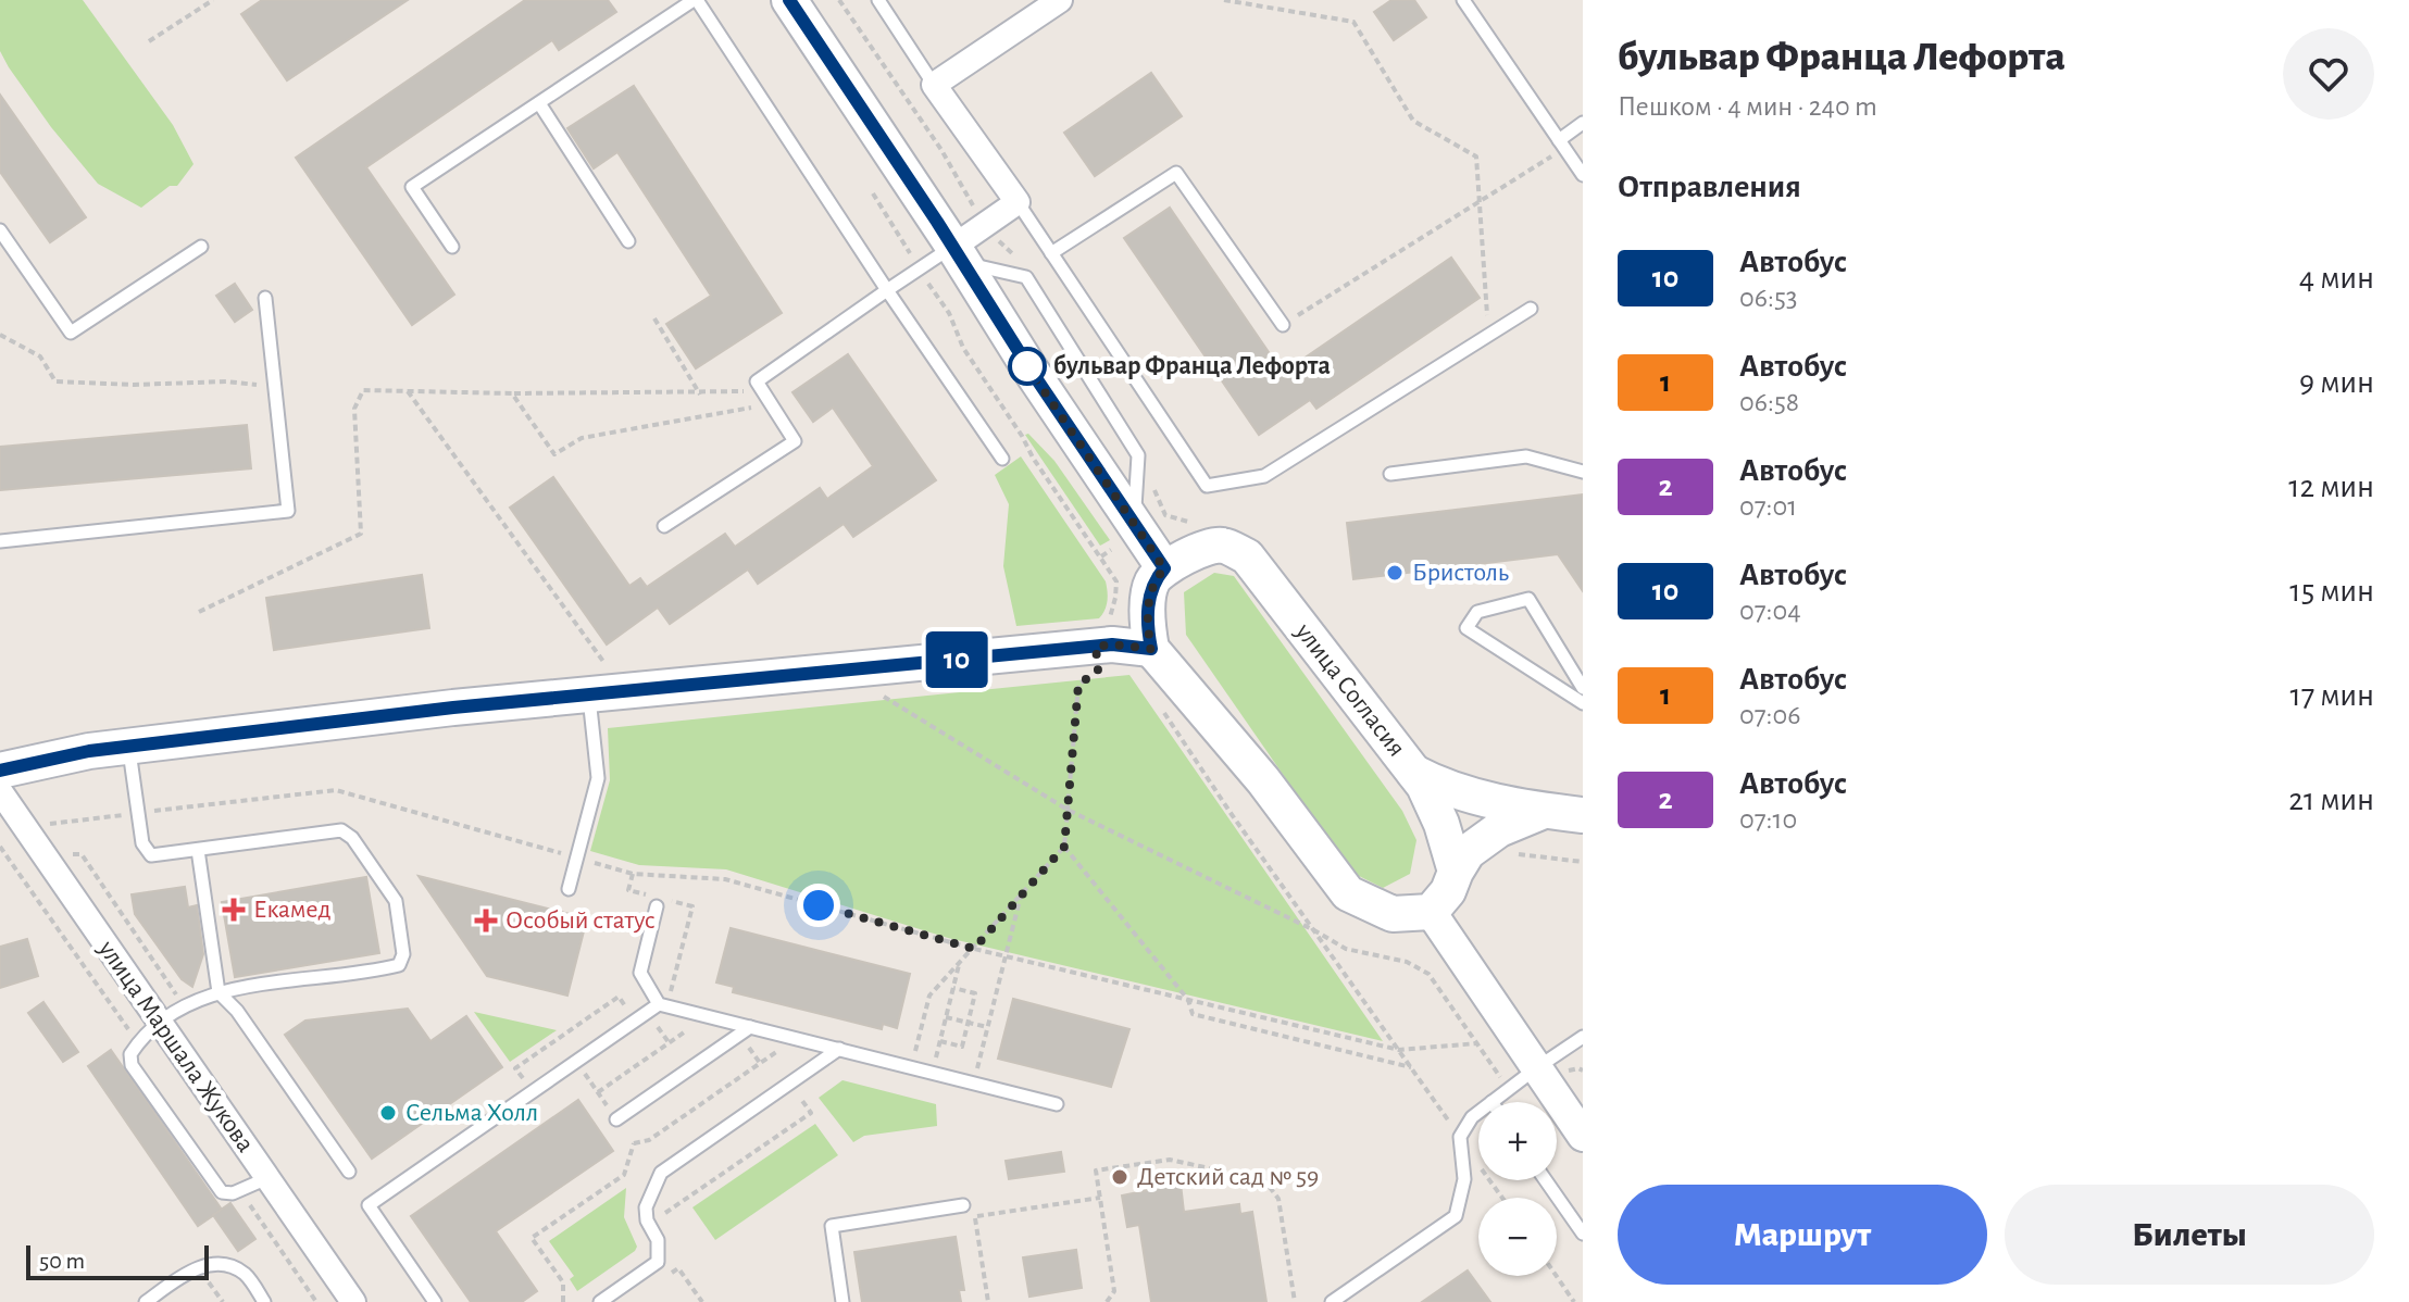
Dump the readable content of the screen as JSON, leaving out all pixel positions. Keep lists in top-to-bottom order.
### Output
{
  "streets": {
    "main road": ["улица Согласия"],
    "street": ["улица Маршала Жукова"]
  },
  "places": {
    "other": [
      "бульвар Франца Лефорта",
      "Бристоль",
      "Сельма Холл",
      "Детский сад № 59"
    ],
    "health": ["Екамед", "Особый статус"]
  },
  "lines": ["bus line 10"],
  "scale_bar": "50 m",
  "page": {
    "on_map": "10",
    "heading": [
      ["бульвар Франца Лефорта", "Пешком · 4 мин · 240 m"],
      "Отправления"
    ],
    "list": [
      {
        "mark": "10",
        "name": "Автобус",
        "note": "06:53",
        "value": "4 мин"
      },
      {
        "mark": "1",
        "name": "Автобус",
        "note": "06:58",
        "value": "9 мин"
      },
      {
        "mark": "2",
        "name": "Автобус",
        "note": "07:01",
        "value": "12 мин"
      },
      {
        "mark": "10",
        "name": "Автобус",
        "note": "07:04",
        "value": "15 мин"
      },
      {
        "mark": "1",
        "name": "Автобус",
        "note": "07:06",
        "value": "17 мин"
      },
      {
        "mark": "2",
        "name": "Автобус",
        "note": "07:10",
        "value": "21 мин"
      }
    ],
    "map_buttons": ["+", "−"],
    "buttons": ["Маршрут", "Билеты"],
    "scale": "50 m"
  }
}
